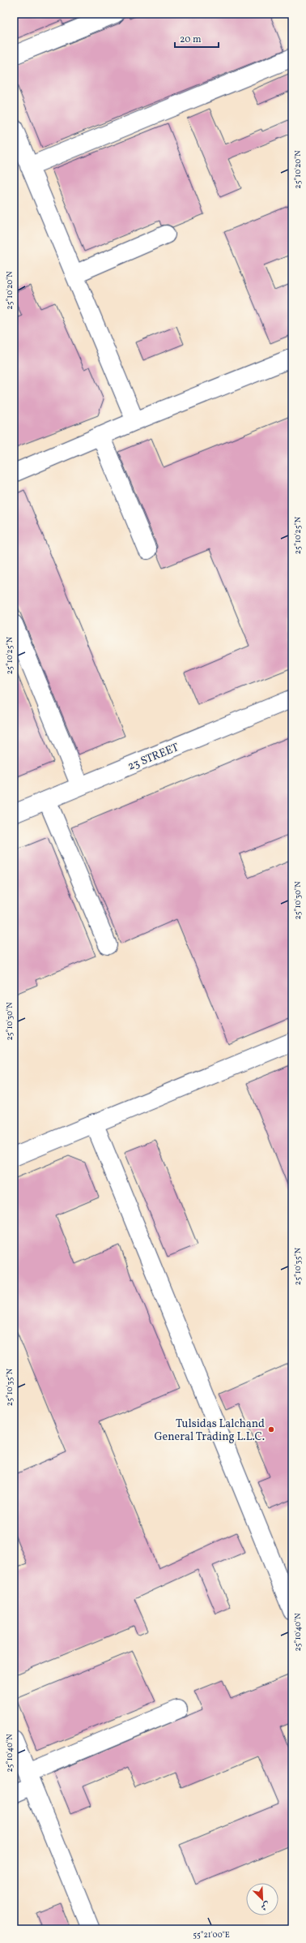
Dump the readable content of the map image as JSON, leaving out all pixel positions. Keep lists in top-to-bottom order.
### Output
{
  "streets": {
    "street": ["23 STREET"]
  },
  "places": ["Tulsidas Lalchand General Trading L.L.C."],
  "scale_bar": "20 m",
  "north": "bottom right",
  "coordinates": [
    "25°10'20\"N",
    "25°10'25\"N",
    "25°10'30\"N",
    "25°10'35\"N",
    "25°10'40\"N",
    "55°21'00\"E"
  ]
}
